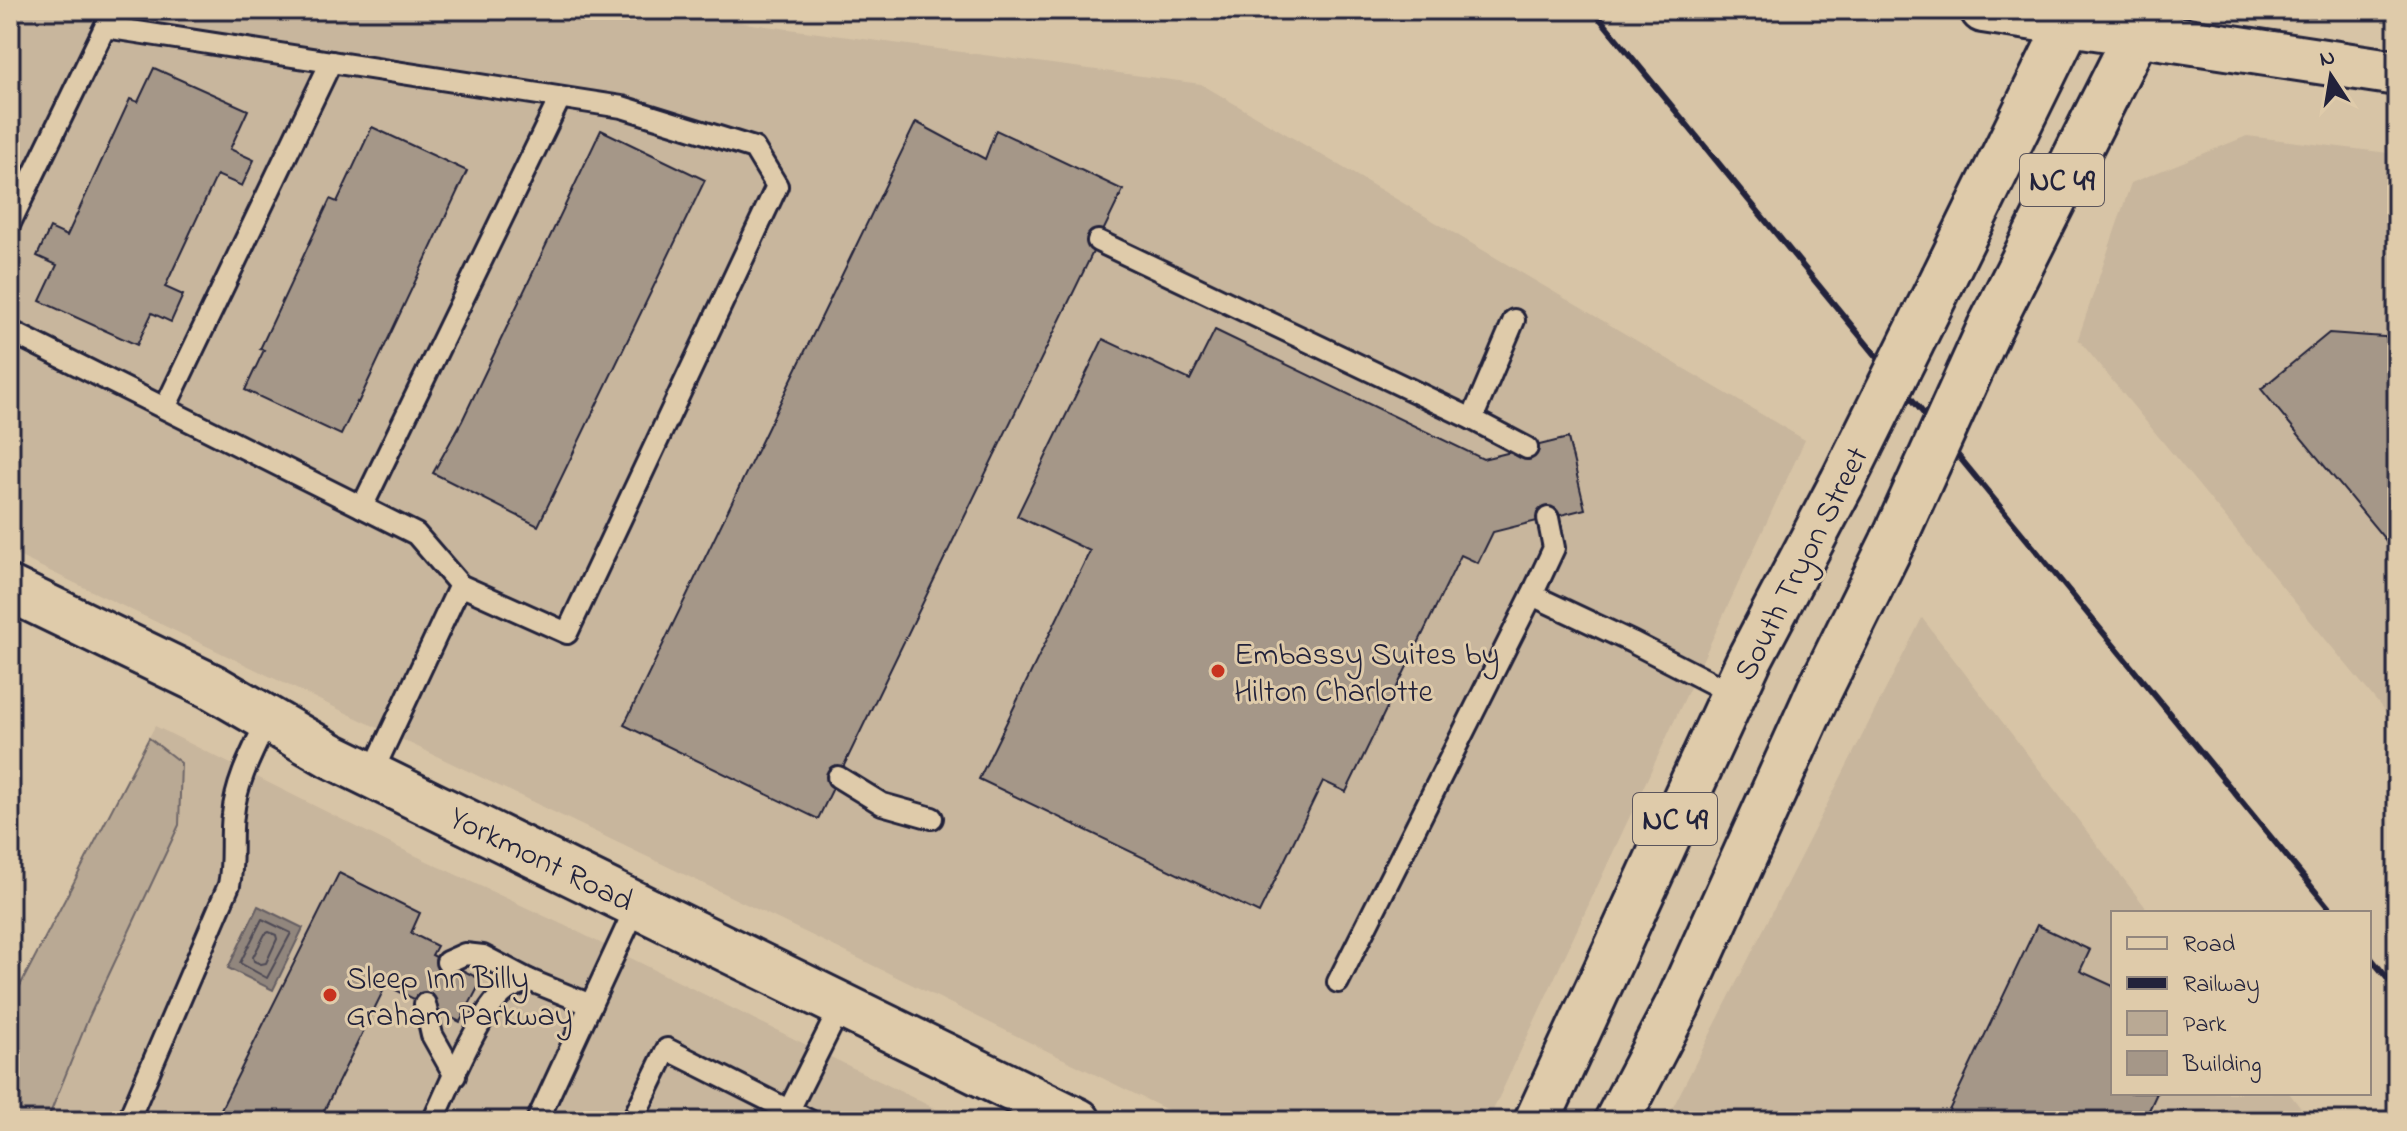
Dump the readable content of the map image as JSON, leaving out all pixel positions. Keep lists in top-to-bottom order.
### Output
{
  "streets": {
    "main road": ["NC 49", "South Tryon Street", "Yorkmont Road"]
  },
  "places": ["Embassy Suites by Hilton Charlotte", "Sleep Inn Billy Graham Parkway"],
  "legend": [
    "Road",
    "Railway",
    "Park",
    "Building"
  ],
  "north": "top"
}
